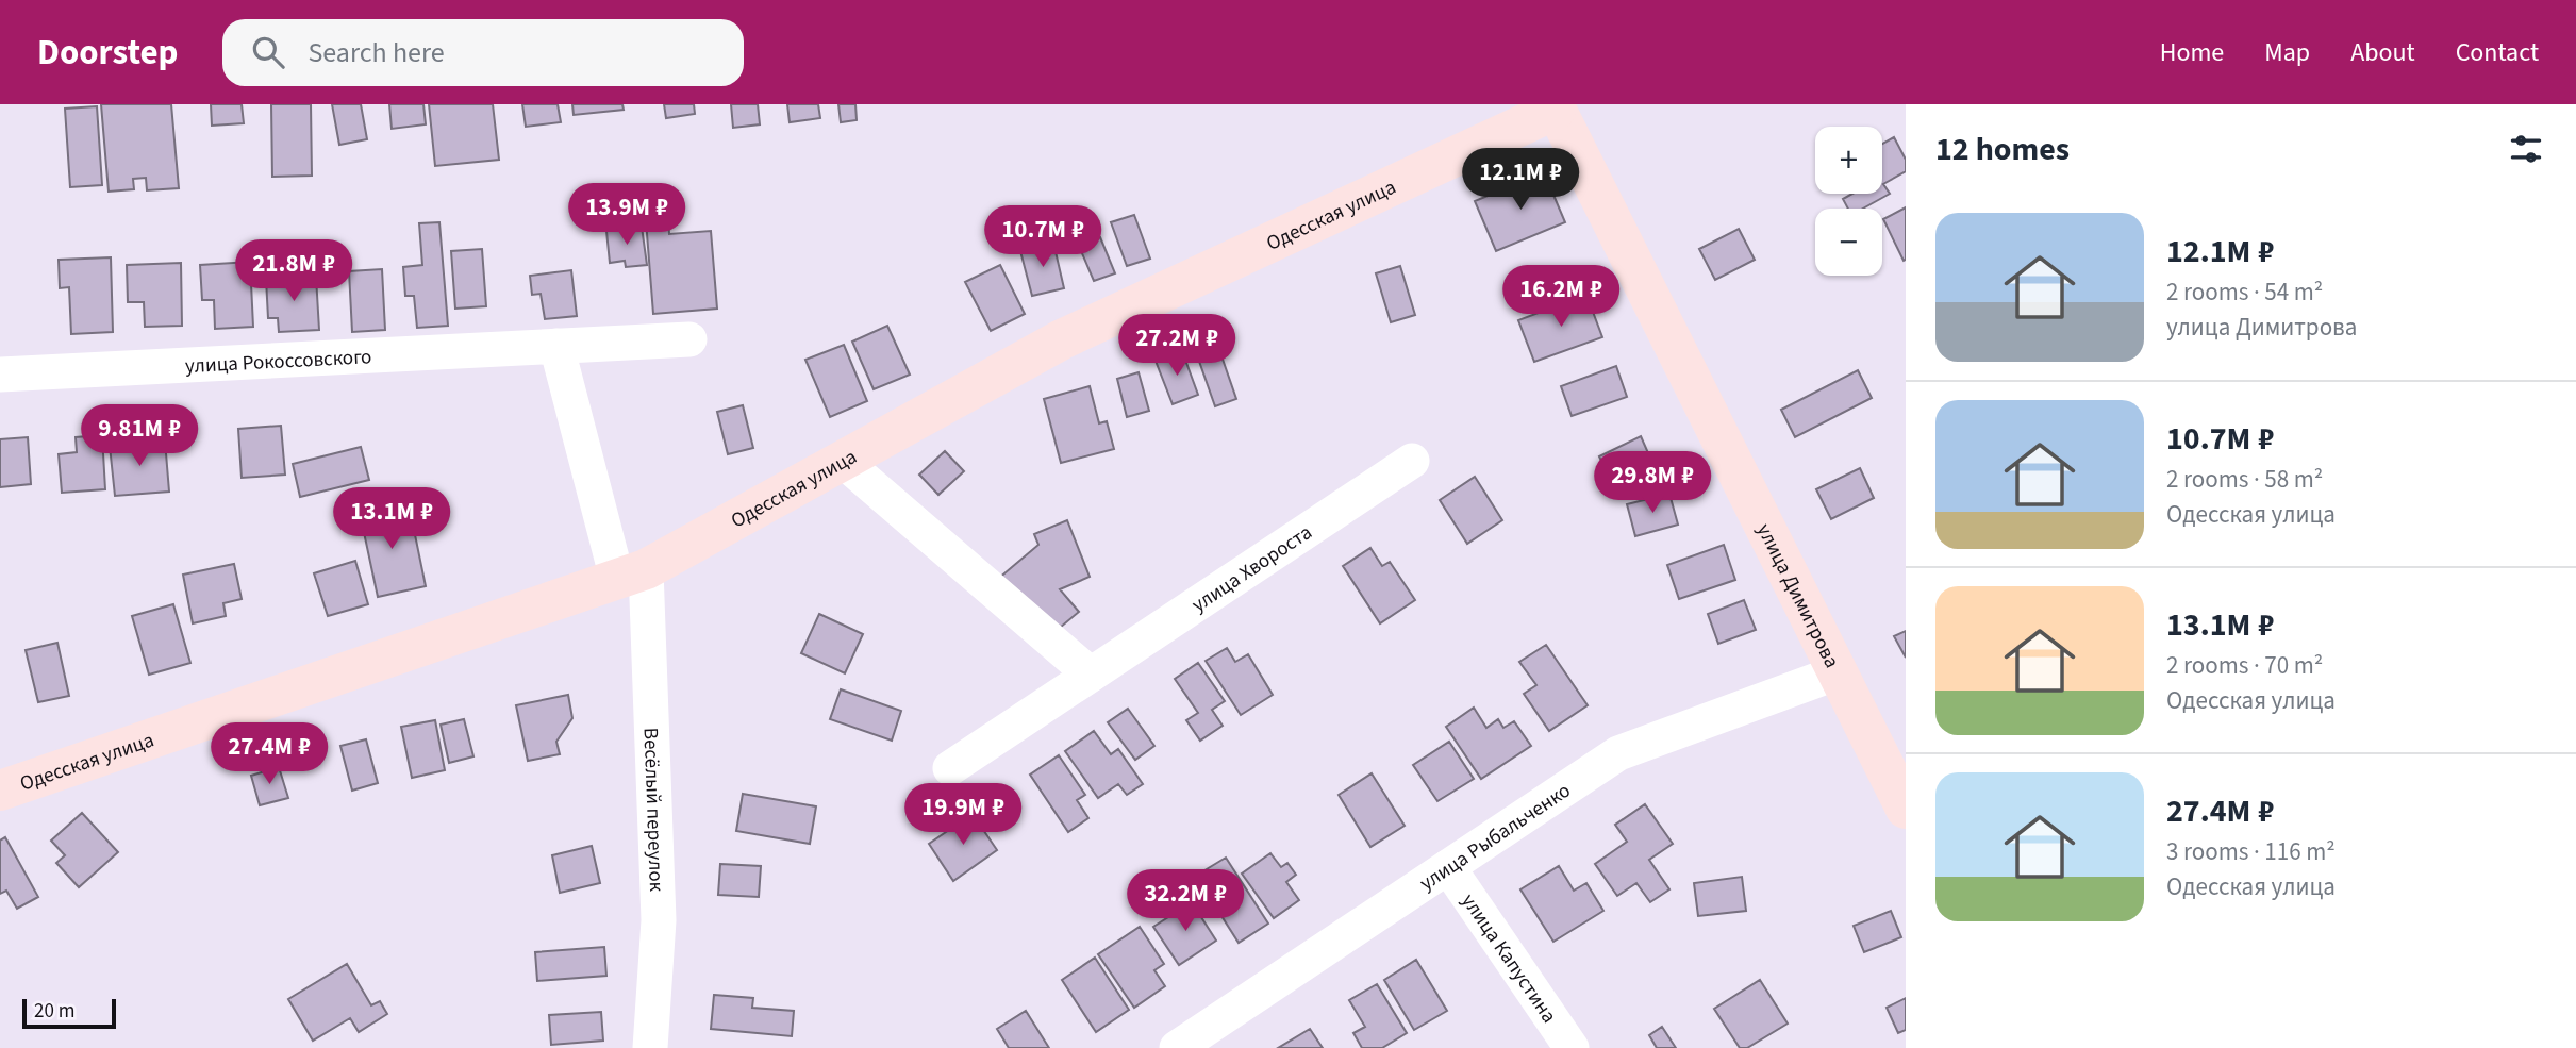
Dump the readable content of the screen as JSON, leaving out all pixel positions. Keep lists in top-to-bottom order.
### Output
{
  "streets": {
    "main road": ["Одесская улица", "улица Димитрова"],
    "street": [
      "улица Рокоссовского",
      "улица Хвороста",
      "Весёлый переулок",
      "улица Рыбальченко",
      "улица Капустина"
    ]
  },
  "crossings": [
    ["Одесская улица", "улица Димитрова"],
    ["Одесская улица", "Весёлый переулок"],
    ["улица Димитрова", "улица Рыбальченко"],
    ["улица Рыбальченко", "улица Капустина"]
  ],
  "scale_bar": "20 m",
  "page": {
    "header": "Doorstep",
    "search": "Search here",
    "nav": [
      "Home",
      "Map",
      "About",
      "Contact"
    ],
    "heading": "12 homes",
    "map_buttons": ["+", "−"],
    "price": [
      "12.1M ₽",
      "13.9M ₽",
      "10.7M ₽",
      "21.8M ₽",
      "16.2M ₽",
      "27.2M ₽",
      "9.81M ₽",
      "29.8M ₽",
      "13.1M ₽",
      "27.4M ₽",
      "19.9M ₽",
      "32.2M ₽"
    ],
    "list": [
      {
        "name": "12.1M ₽",
        "note": "2 rooms · 54 m² · улица Димитрова"
      },
      {
        "name": "10.7M ₽",
        "note": "2 rooms · 58 m² · Одесская улица"
      },
      {
        "name": "13.1M ₽",
        "note": "2 rooms · 70 m² · Одесская улица"
      },
      {
        "name": "27.4M ₽",
        "note": "3 rooms · 116 m² · Одесская улица"
      }
    ],
    "scale": "20 m"
  }
}
